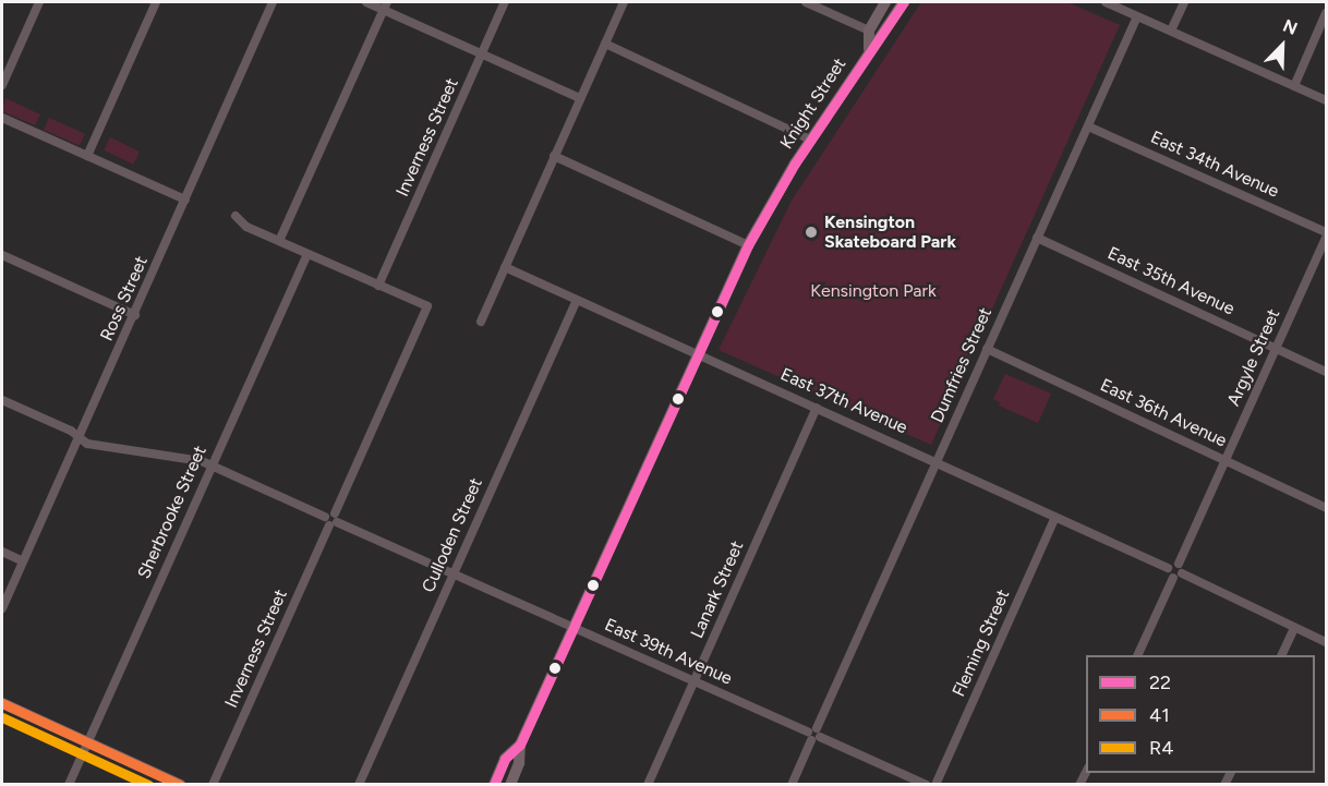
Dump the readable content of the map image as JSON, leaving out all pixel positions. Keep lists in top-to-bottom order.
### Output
{
  "streets": {
    "main road": ["Knight Street"],
    "street": [
      "Inverness Street",
      "East 34th Avenue",
      "East 35th Avenue",
      "Ross Street",
      "Argyle Street",
      "Dumfries Street",
      "East 37th Avenue",
      "East 36th Avenue",
      "Sherbrooke Street",
      "Culloden Street",
      "Lanark Street",
      "Fleming Street",
      "East 39th Avenue"
    ]
  },
  "crossings": [
    ["Knight Street", "East 37th Avenue"],
    ["Knight Street", "East 39th Avenue"],
    ["Inverness Street", "East 39th Avenue"],
    ["East 34th Avenue", "Dumfries Street"],
    ["East 35th Avenue", "Argyle Street"],
    ["East 35th Avenue", "Dumfries Street"],
    ["Ross Street", "East 39th Avenue"],
    ["Argyle Street", "East 36th Avenue"],
    ["Dumfries Street", "East 37th Avenue"],
    ["Dumfries Street", "East 36th Avenue"],
    ["Dumfries Street", "East 39th Avenue"],
    ["East 37th Avenue", "Culloden Street"],
    ["East 37th Avenue", "Lanark Street"],
    ["East 37th Avenue", "Fleming Street"],
    ["Sherbrooke Street", "East 39th Avenue"],
    ["Culloden Street", "East 39th Avenue"],
    ["Lanark Street", "East 39th Avenue"]
  ],
  "parks": ["Kensington Park"],
  "places": ["Kensington Skateboard Park"],
  "lines": ["transit line 22", "transit line 41", "transit line R4"],
  "legend": ["22", "41", "R4"],
  "north": "top right"
}
